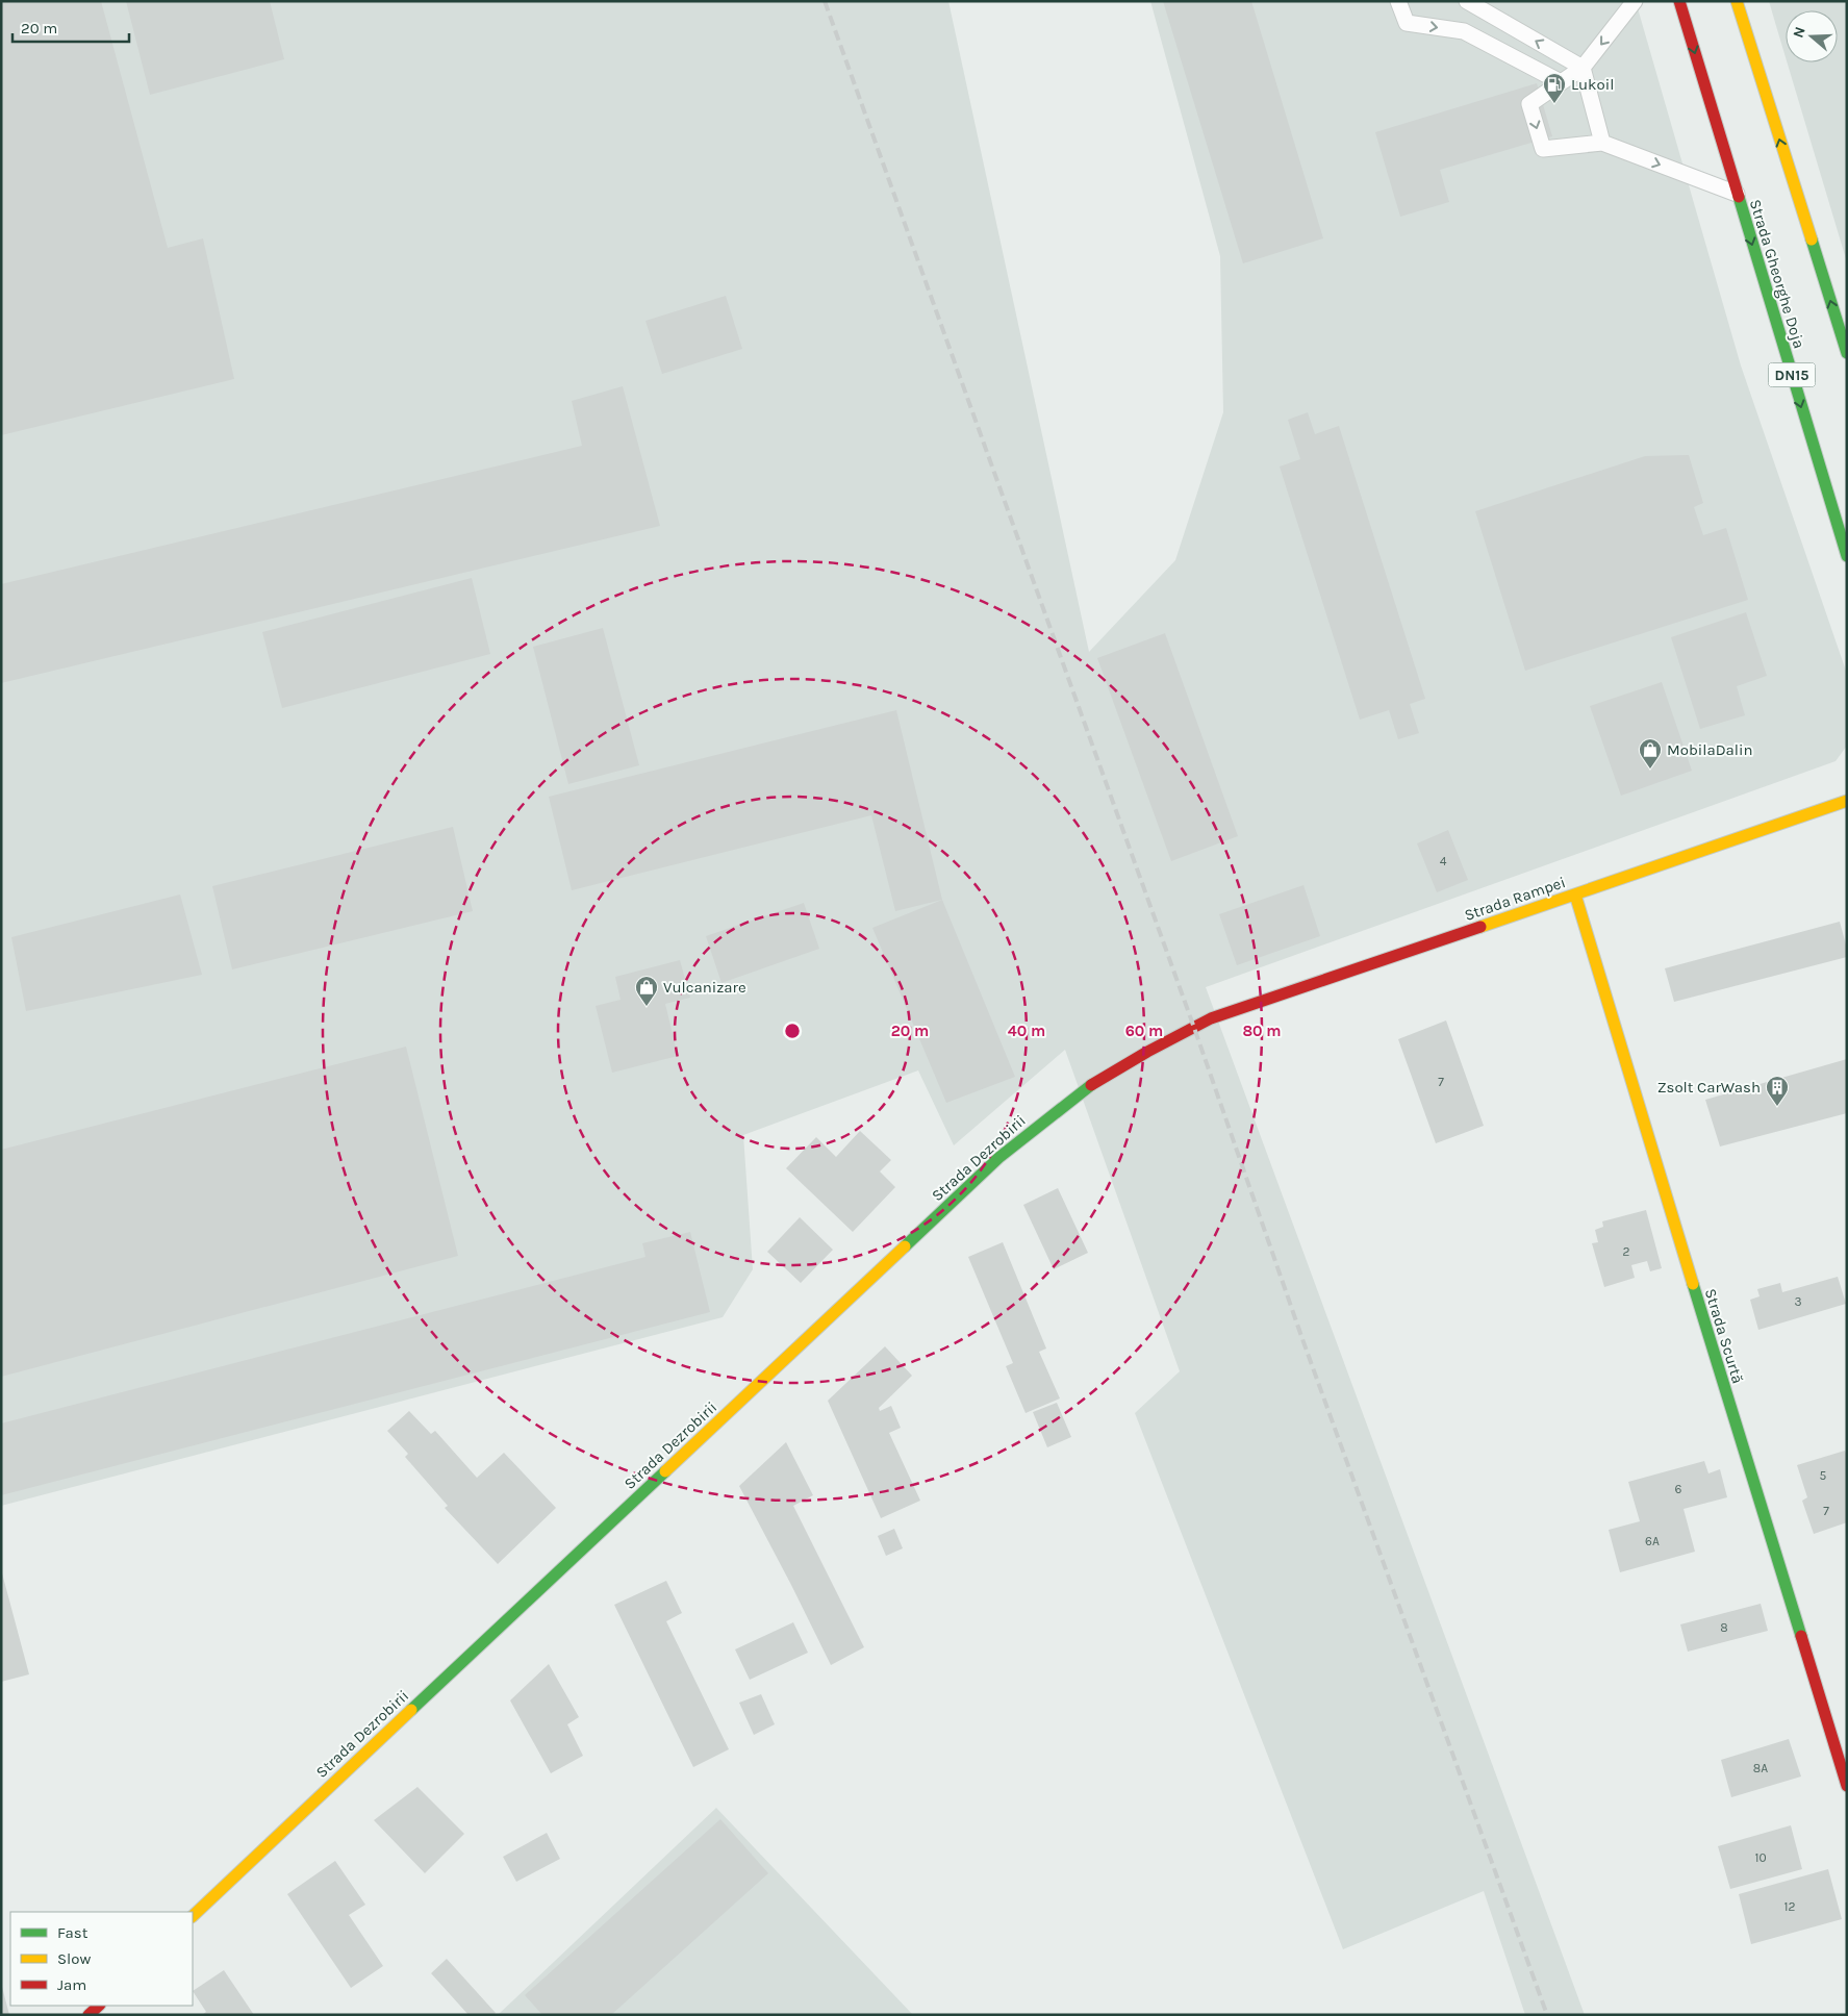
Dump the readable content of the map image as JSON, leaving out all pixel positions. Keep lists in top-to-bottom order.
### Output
{
  "streets": {
    "main road": [
      "Strada Gheorghe Doja",
      "DN15",
      "Strada Rampei",
      "Strada Dezrobirii",
      "Strada Scurtă"
    ]
  },
  "crossings": [
    ["Strada Rampei", "Strada Dezrobirii"],
    ["Strada Rampei", "Strada Scurtă"]
  ],
  "places": {
    "fuel station": ["Lukoil"],
    "shop": ["MobilaDalin", "Vulcanizare"],
    "building": ["Zsolt CarWash"]
  },
  "house_numbers": [
    "4",
    "7",
    "2",
    "3",
    "5",
    "6",
    "7",
    "6A",
    "8",
    "8A",
    "10",
    "12"
  ],
  "legend": ["Fast", "Slow", "Jam"],
  "scale_bar": "20 m",
  "north": "left",
  "rings": [
    "20 m",
    "40 m",
    "60 m",
    "80 m"
  ]
}
